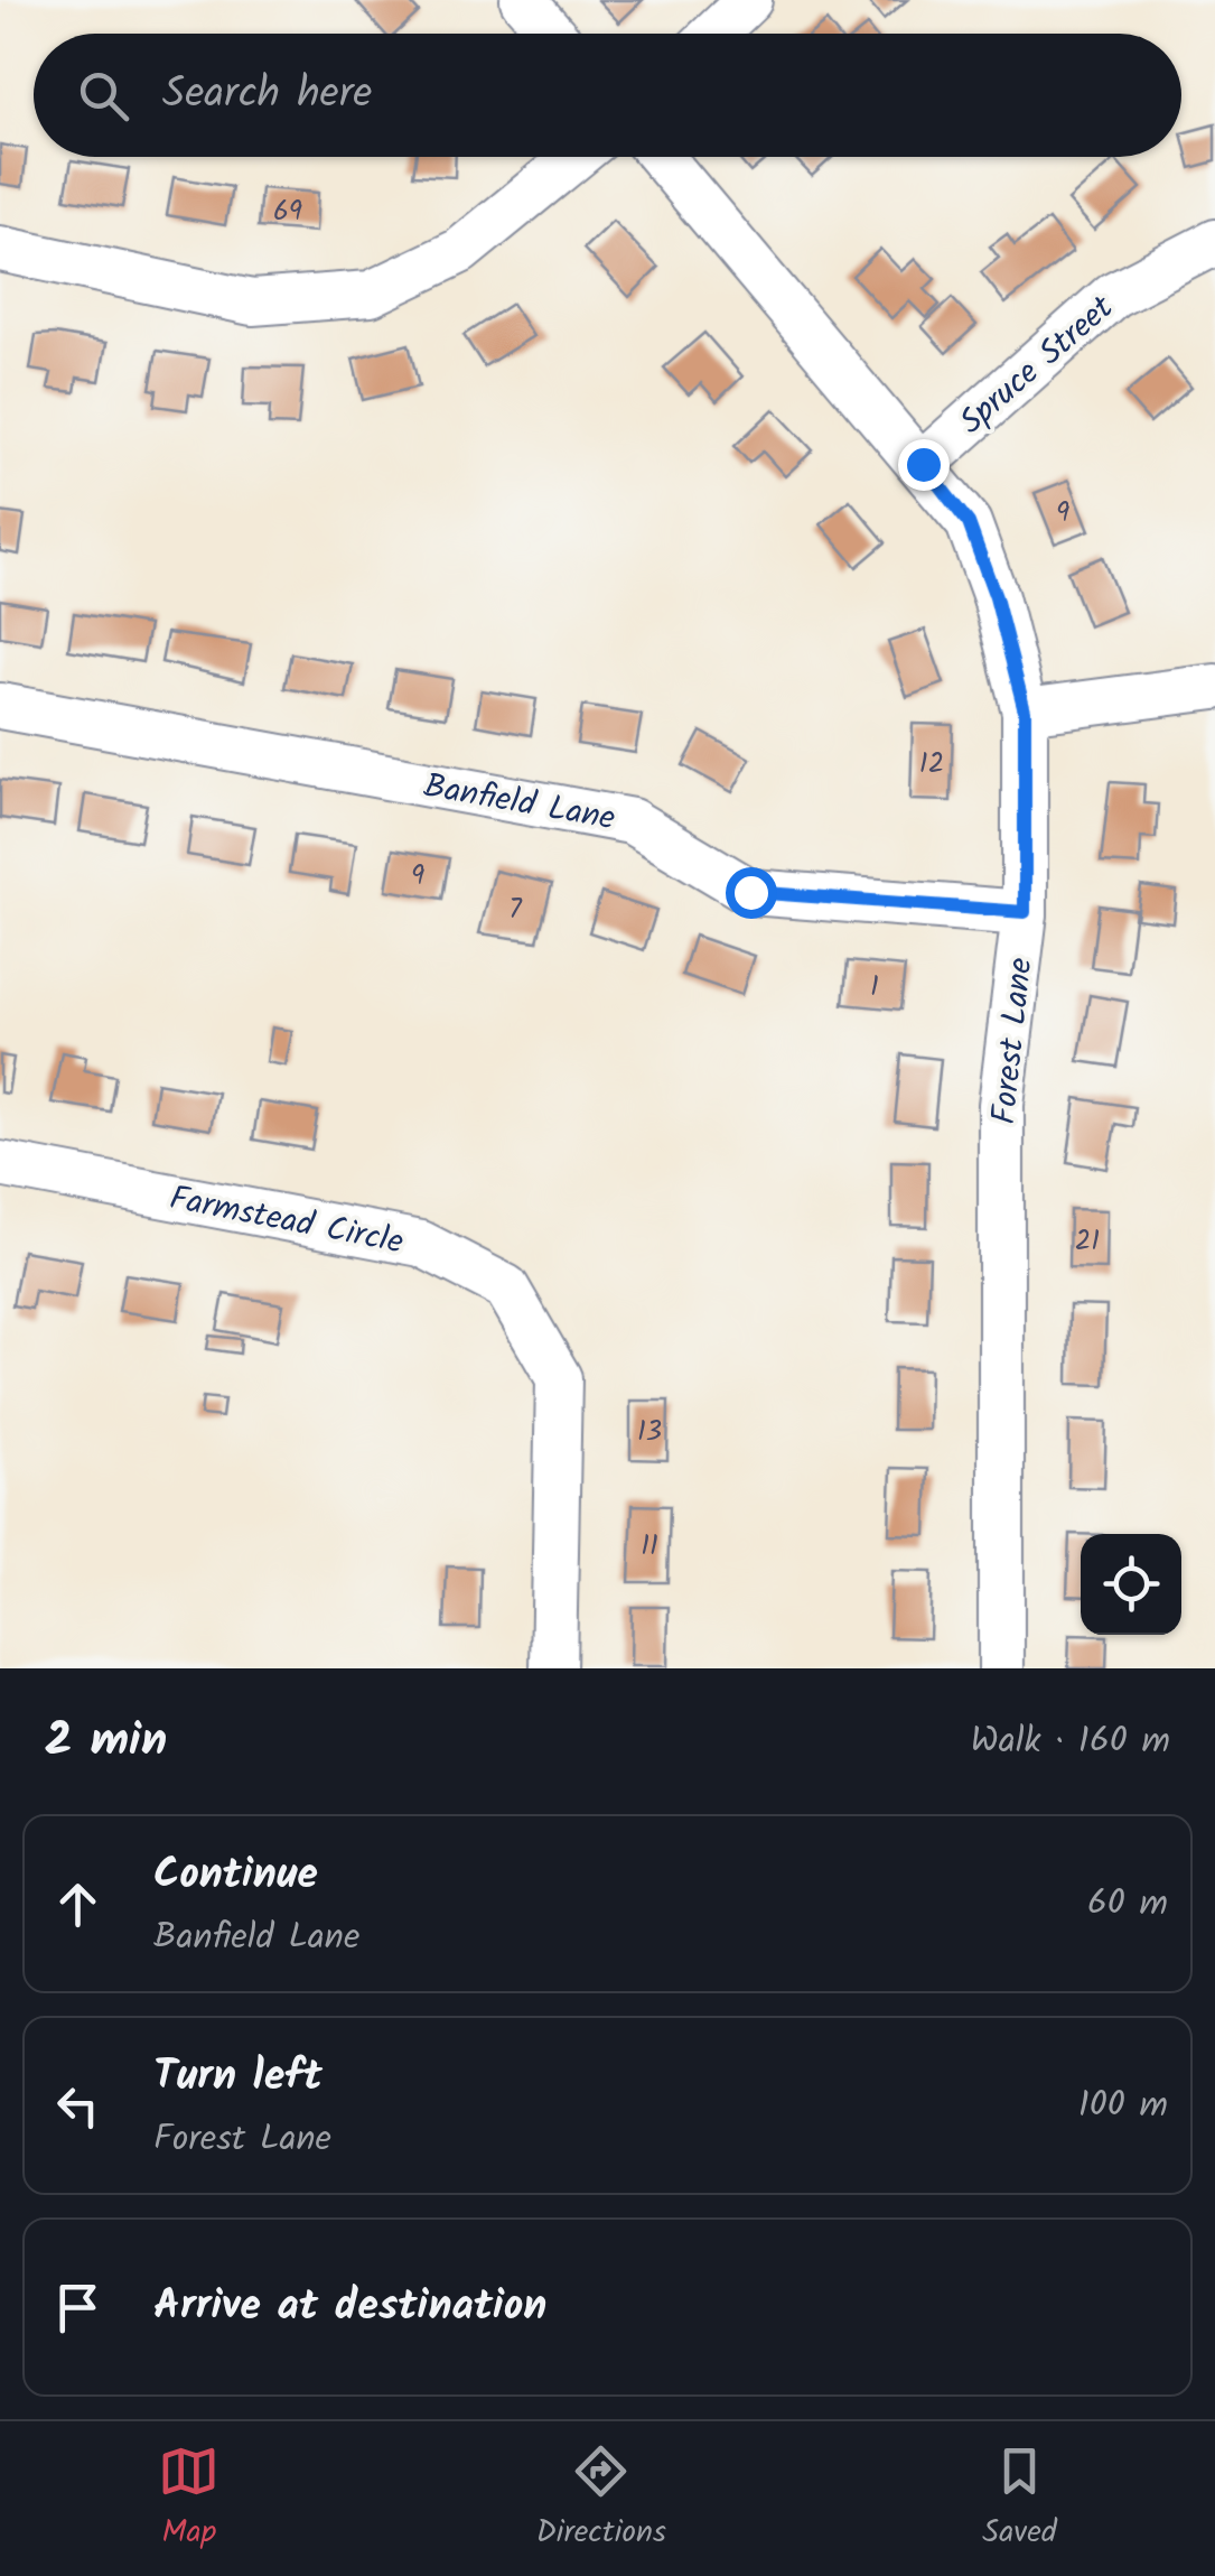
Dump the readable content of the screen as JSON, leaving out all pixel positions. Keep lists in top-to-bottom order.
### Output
{
  "streets": {
    "street": [
      "Spruce Street",
      "Banfield Lane",
      "Forest Lane",
      "Farmstead Circle"
    ]
  },
  "crossings": [
    ["Spruce Street", "Forest Lane"],
    ["Banfield Lane", "Forest Lane"]
  ],
  "house_numbers": [
    "69",
    "9",
    "12",
    "9",
    "7",
    "1",
    "21",
    "13",
    "11"
  ],
  "page": {
    "search": "Search here",
    "heading": ["2 min", "Walk · 160 m"],
    "list": [
      ["Continue", "Banfield Lane", "60 m"],
      ["Turn left", "Forest Lane", "100 m"],
      "Arrive at destination"
    ],
    "nav": ["Map", "Directions", "Saved"]
  }
}
